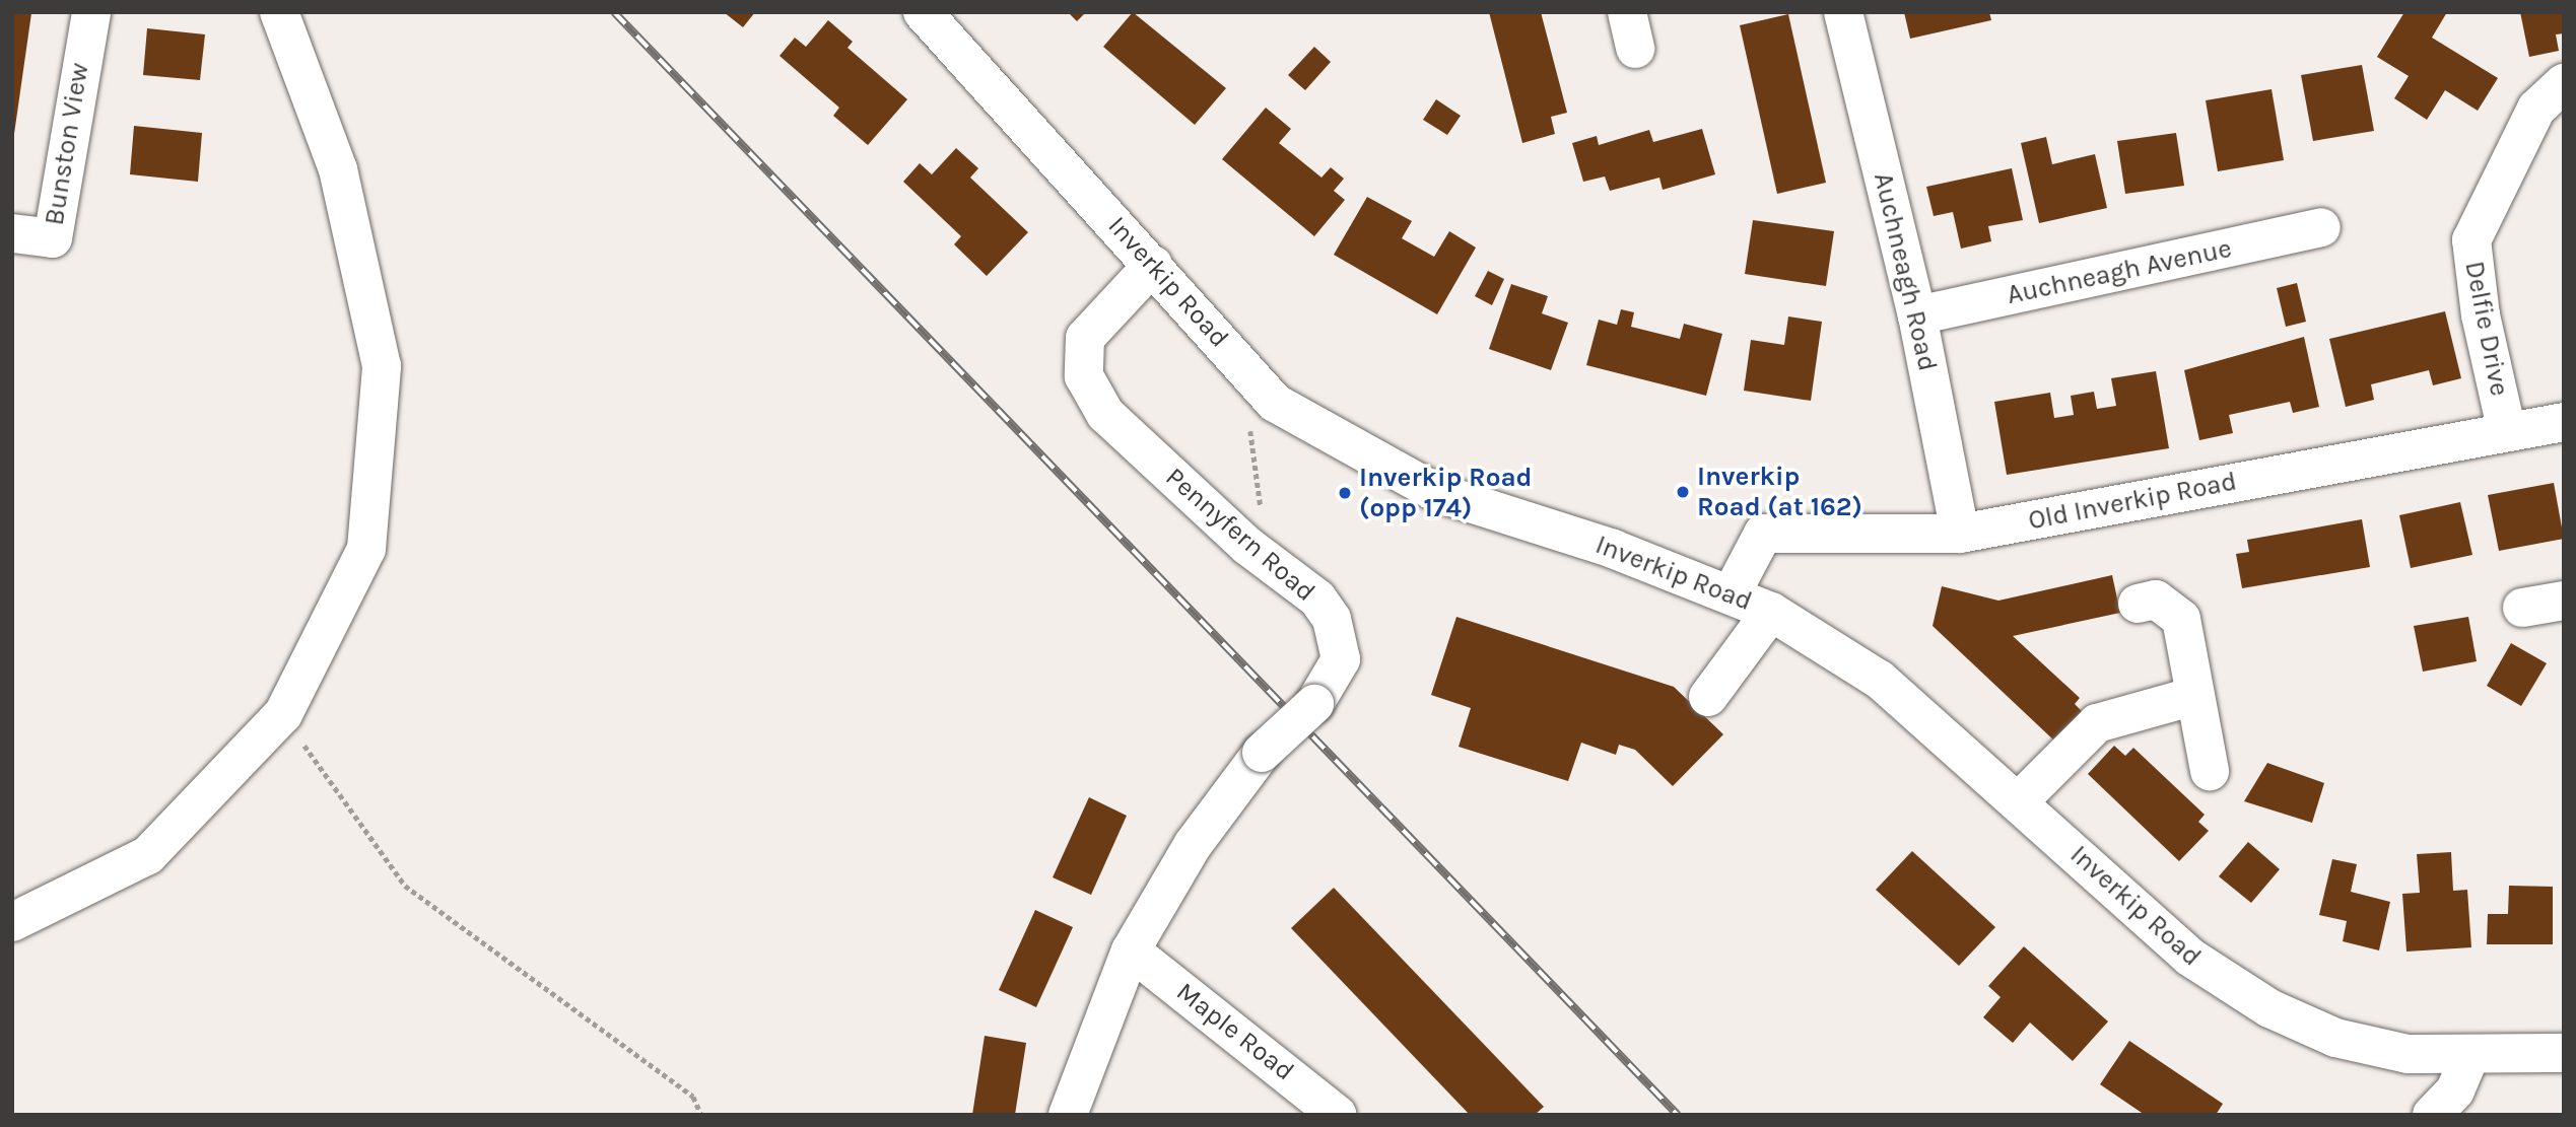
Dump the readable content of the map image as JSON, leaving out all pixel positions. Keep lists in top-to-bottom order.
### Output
{
  "streets": {
    "main road": [
      "Bunston View",
      "Auchneagh Road",
      "Auchneagh Avenue",
      "Inverkip Road",
      "Delfie Drive",
      "Old Inverkip Road",
      "Pennyfern Road",
      "Maple Road"
    ]
  },
  "crossings": [
    ["Auchneagh Road", "Auchneagh Avenue"],
    ["Auchneagh Road", "Old Inverkip Road"],
    ["Inverkip Road", "Old Inverkip Road"],
    ["Inverkip Road", "Pennyfern Road"],
    ["Delfie Drive", "Old Inverkip Road"],
    ["Pennyfern Road", "Maple Road"]
  ],
  "places": ["Inverkip Road (at 162)", "Inverkip Road (opp 174)"]
}
